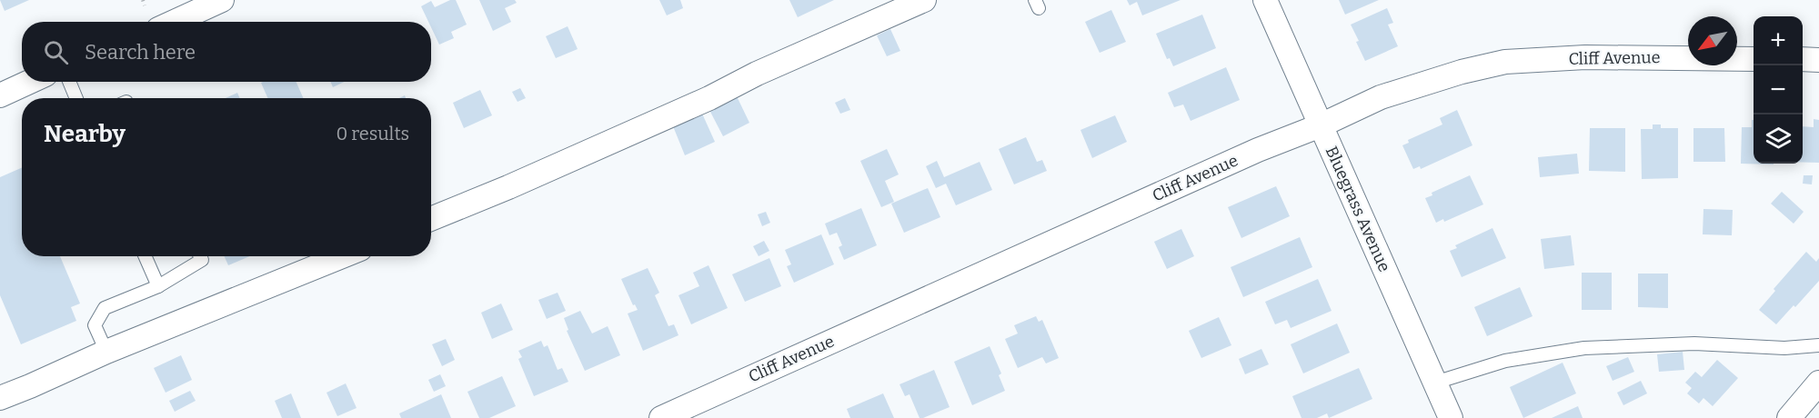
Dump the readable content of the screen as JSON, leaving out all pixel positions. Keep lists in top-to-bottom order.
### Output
{
  "streets": {
    "street": ["Cliff Avenue", "Bluegrass Avenue"]
  },
  "crossings": [
    ["Cliff Avenue", "Bluegrass Avenue"]
  ],
  "north": "bottom left",
  "page": {
    "map_buttons": ["+", "−"],
    "search": "Search here",
    "heading": ["Nearby", "0 results"]
  }
}
